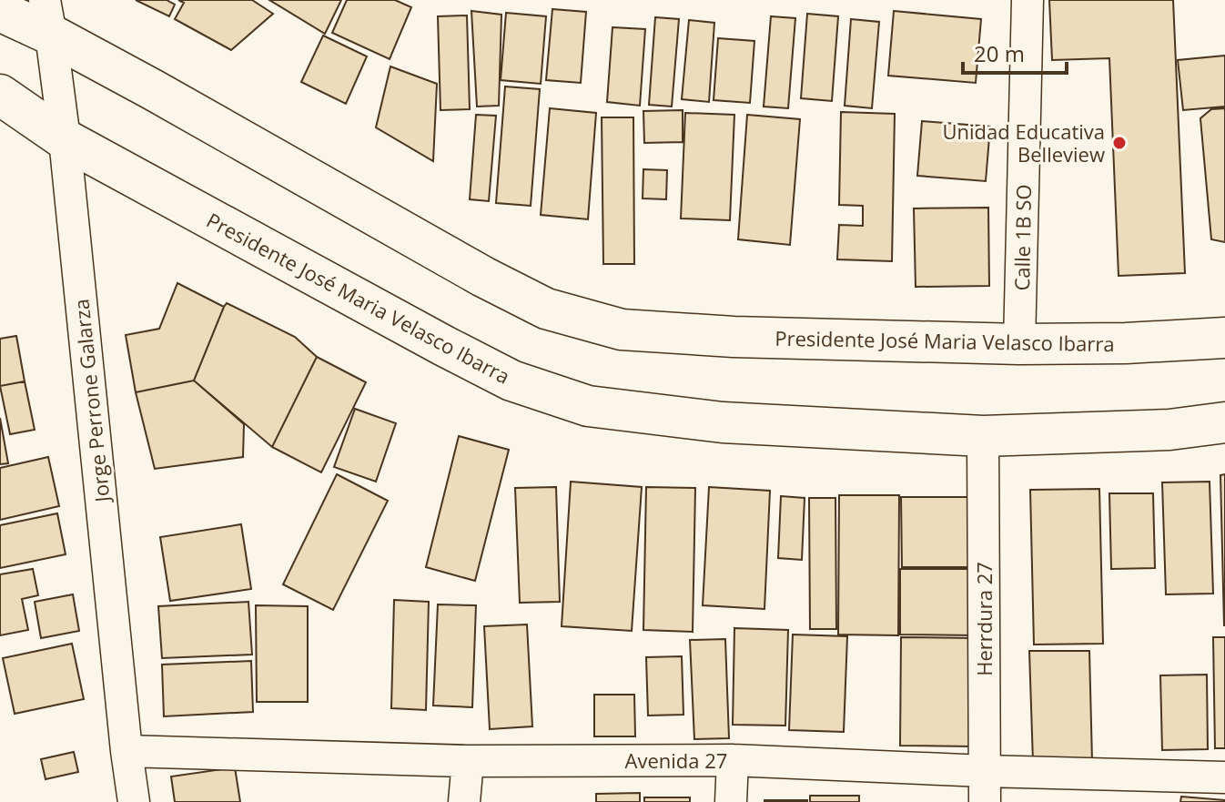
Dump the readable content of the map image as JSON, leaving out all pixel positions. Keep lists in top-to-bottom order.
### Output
{
  "streets": {
    "main road": ["Presidente José Maria Velasco Ibarra"],
    "street": [
      "Calle 1B SO",
      "Jorge Perrone Galarza",
      "Herrdura 27",
      "Avenida 27"
    ]
  },
  "crossings": [
    ["Calle 1B SO", "Presidente José Maria Velasco Ibarra"],
    ["Presidente José Maria Velasco Ibarra", "Jorge Perrone Galarza"],
    ["Presidente José Maria Velasco Ibarra", "Herrdura 27"],
    ["Jorge Perrone Galarza", "Avenida 27"],
    ["Herrdura 27", "Avenida 27"]
  ],
  "places": ["Unidad Educativa Belleview"],
  "scale_bar": "20 m"
}
